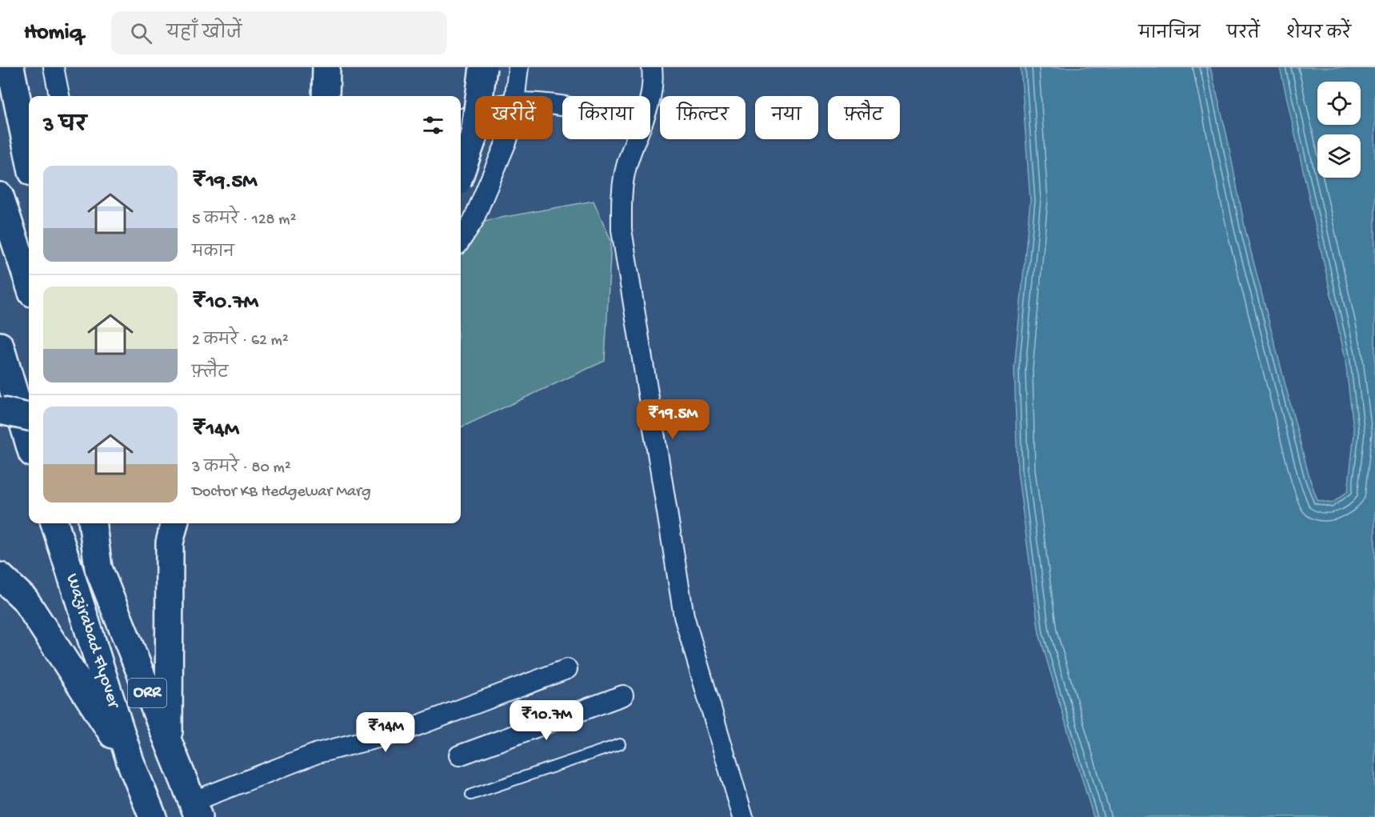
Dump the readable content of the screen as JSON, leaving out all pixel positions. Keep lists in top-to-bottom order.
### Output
{
  "streets": {
    "highway": ["Wazirabad Flyover", "ORR"]
  },
  "crossings": [
    ["Wazirabad Flyover", "ORR"]
  ],
  "page": {
    "header": "Homiq",
    "search": "यहाँ खोजें",
    "nav": ["मानचित्र", "परतें", "शेयर करें"],
    "chip": [
      "खरीदें",
      "किराया",
      "फ़िल्टर",
      "नया",
      "फ़्लैट"
    ],
    "heading": "3 घर",
    "list": [
      {
        "name": "₹19.5M",
        "note": "5 कमरे · 128 m² · मकान"
      },
      {
        "name": "₹10.7M",
        "note": "2 कमरे · 62 m² · फ़्लैट"
      },
      {
        "name": "₹14M",
        "note": "3 कमरे · 80 m² · Doctor KB Hedgewar Marg"
      }
    ],
    "price": ["₹19.5M", "₹10.7M", "₹14M"]
  }
}
